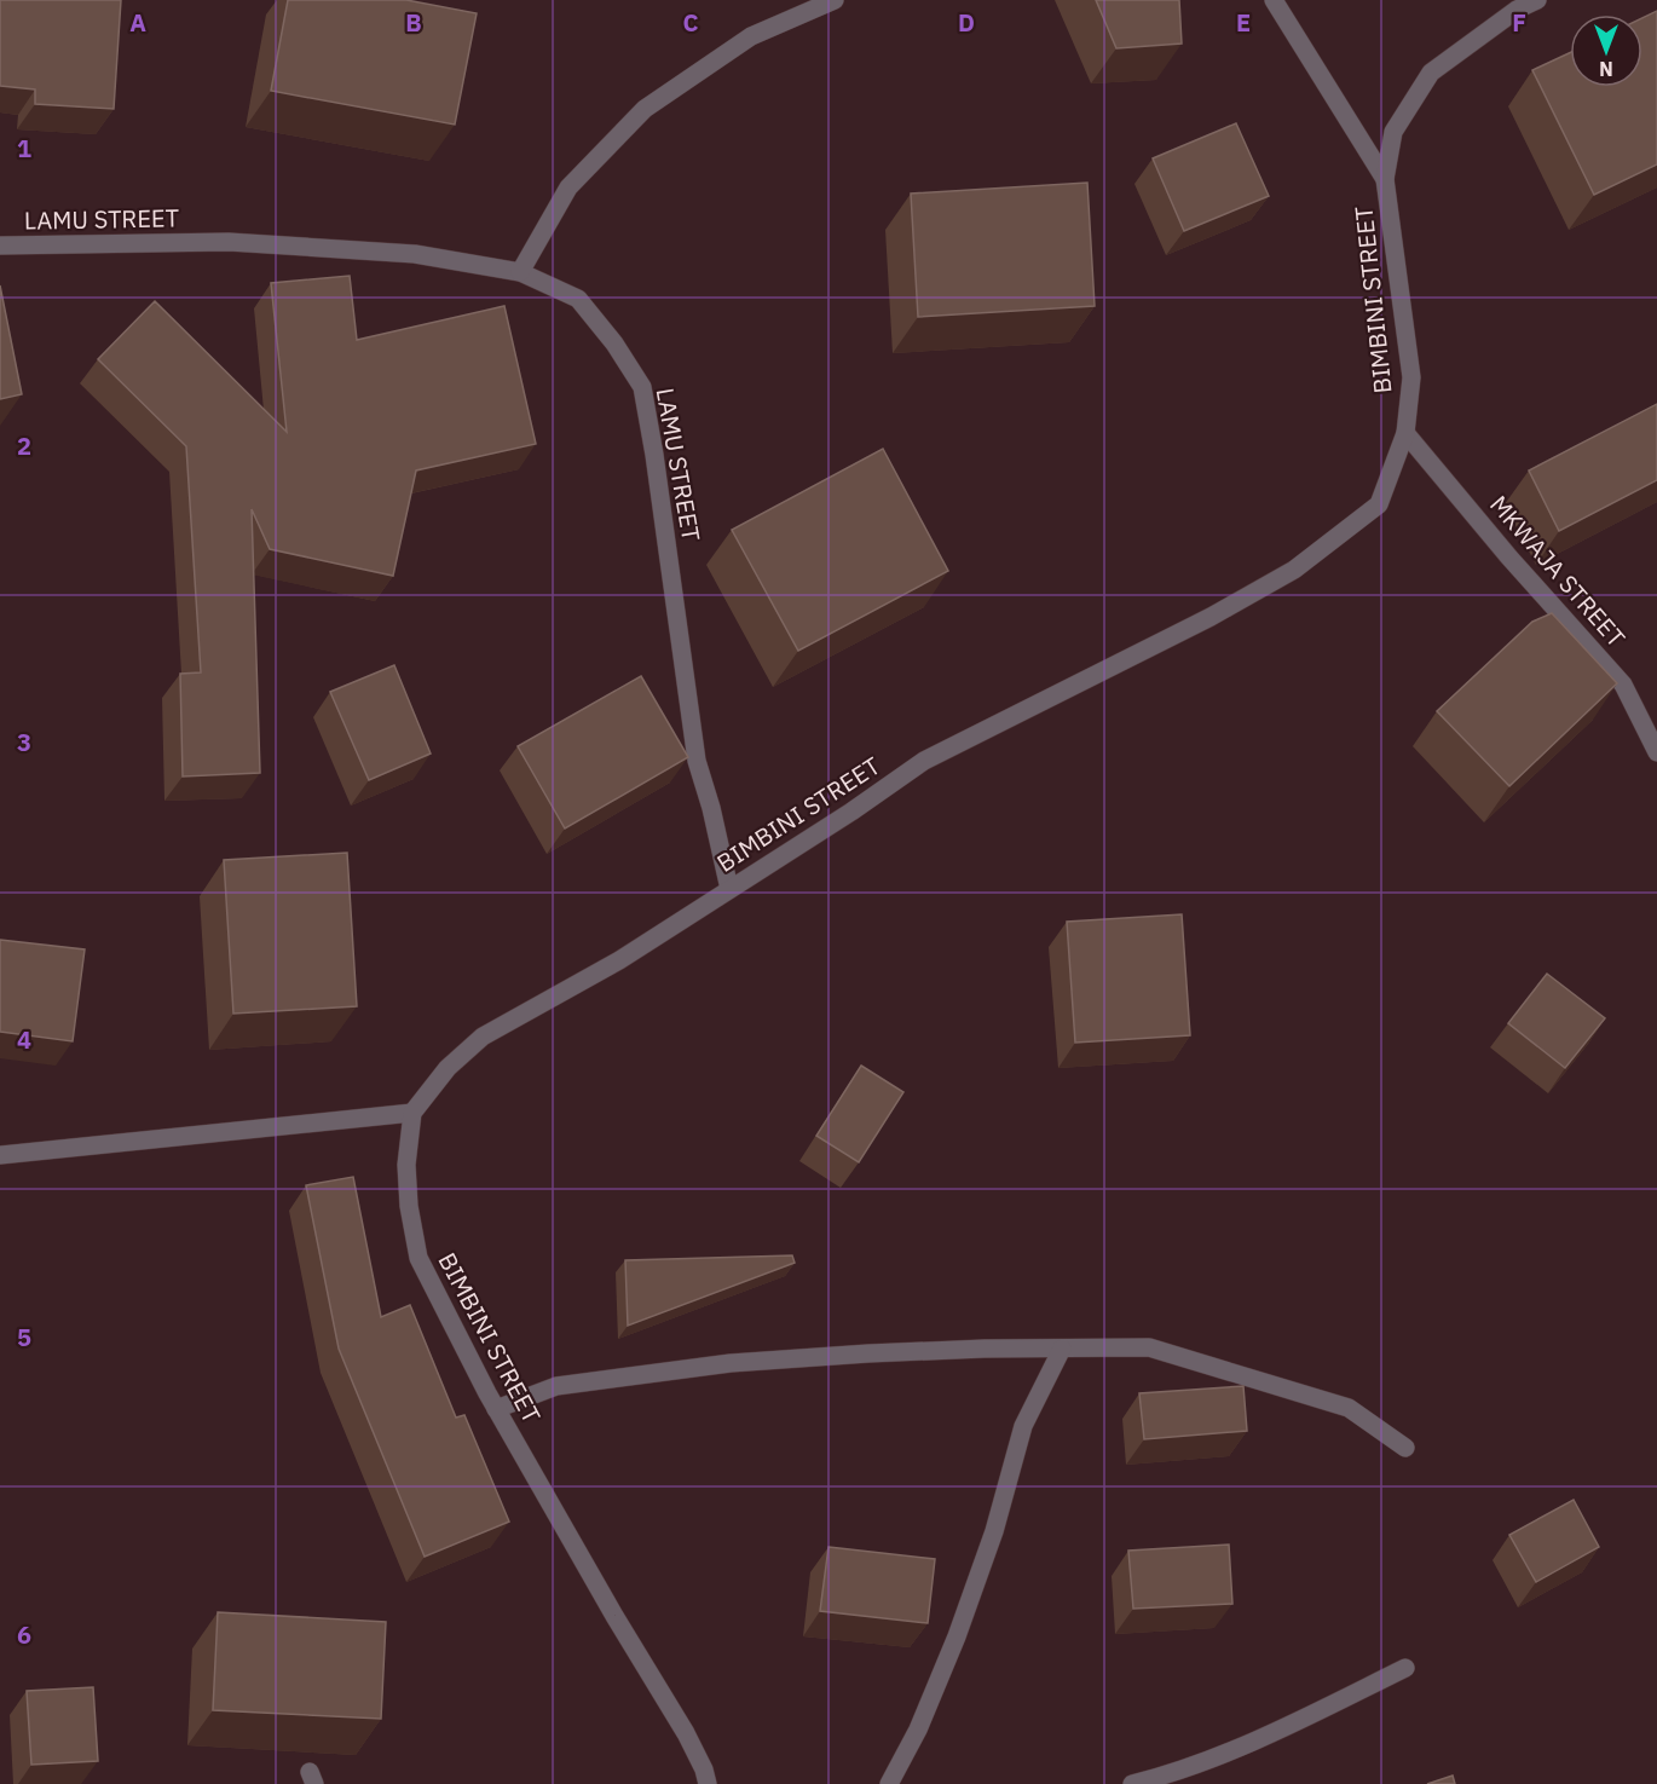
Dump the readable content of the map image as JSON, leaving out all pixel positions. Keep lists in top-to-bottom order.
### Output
{
  "streets": {
    "street": ["LAMU STREET", "BIMBINI STREET", "MKWAJA STREET"]
  },
  "crossings": [
    ["LAMU STREET", "BIMBINI STREET"],
    ["BIMBINI STREET", "MKWAJA STREET"]
  ],
  "north": "bottom",
  "grid": {
    "columns": [
      "A",
      "B",
      "C",
      "D",
      "E",
      "F"
    ],
    "rows": [
      "1",
      "2",
      "3",
      "4",
      "5",
      "6"
    ]
  }
}
